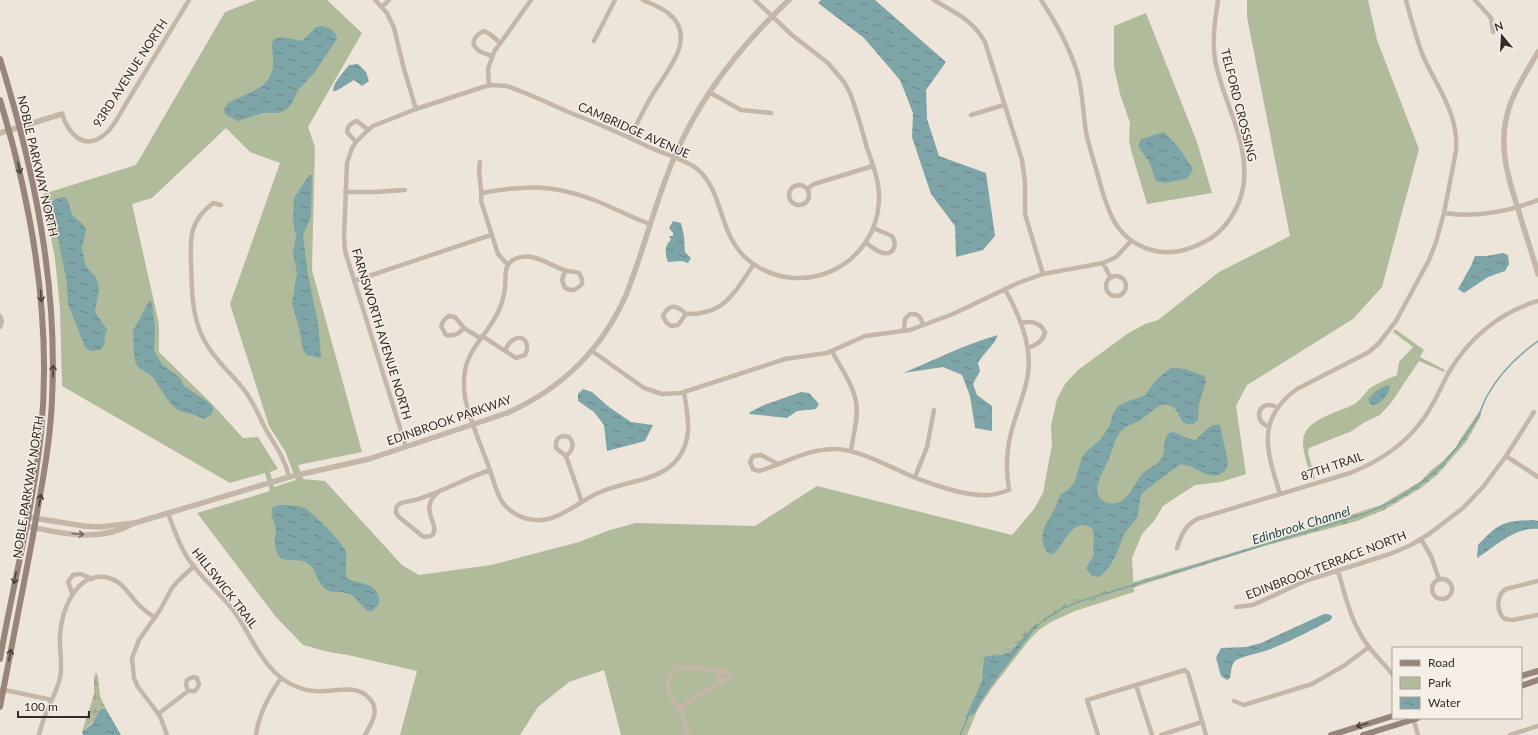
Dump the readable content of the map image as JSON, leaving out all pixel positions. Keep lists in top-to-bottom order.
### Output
{
  "streets": {
    "main road": ["NOBLE PARKWAY NORTH"],
    "street": [
      "93RD AVENUE NORTH",
      "TELFORD CROSSING",
      "CAMBRIDGE AVENUE",
      "FARNSWORTH AVENUE NORTH",
      "EDINBROOK PARKWAY",
      "87TH TRAIL",
      "EDINBROOK TERRACE NORTH",
      "HILLSWICK TRAIL"
    ]
  },
  "crossings": [
    ["93RD AVENUE NORTH", "NOBLE PARKWAY NORTH"],
    ["CAMBRIDGE AVENUE", "FARNSWORTH AVENUE NORTH"],
    ["CAMBRIDGE AVENUE", "EDINBROOK PARKWAY"],
    ["NOBLE PARKWAY NORTH", "EDINBROOK PARKWAY"],
    ["FARNSWORTH AVENUE NORTH", "EDINBROOK PARKWAY"],
    ["EDINBROOK PARKWAY", "HILLSWICK TRAIL"]
  ],
  "water": ["Edinbrook Channel"],
  "legend": ["Road", "Park", "Water"],
  "scale_bar": "100 m",
  "north": "top"
}
